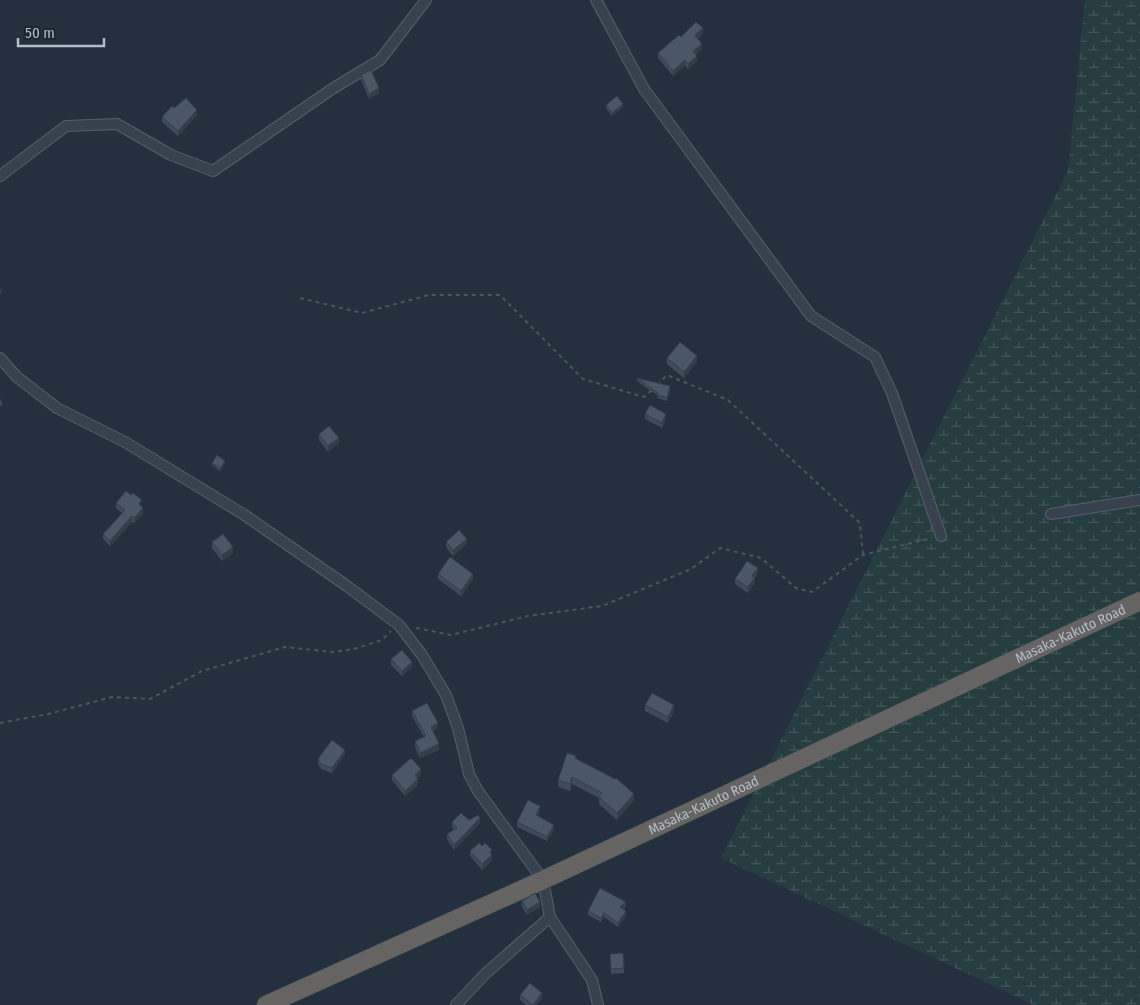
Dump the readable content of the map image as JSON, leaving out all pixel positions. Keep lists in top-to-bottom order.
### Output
{
  "streets": {
    "highway": ["Masaka-Kakuto Road"]
  },
  "scale_bar": "50 m"
}
